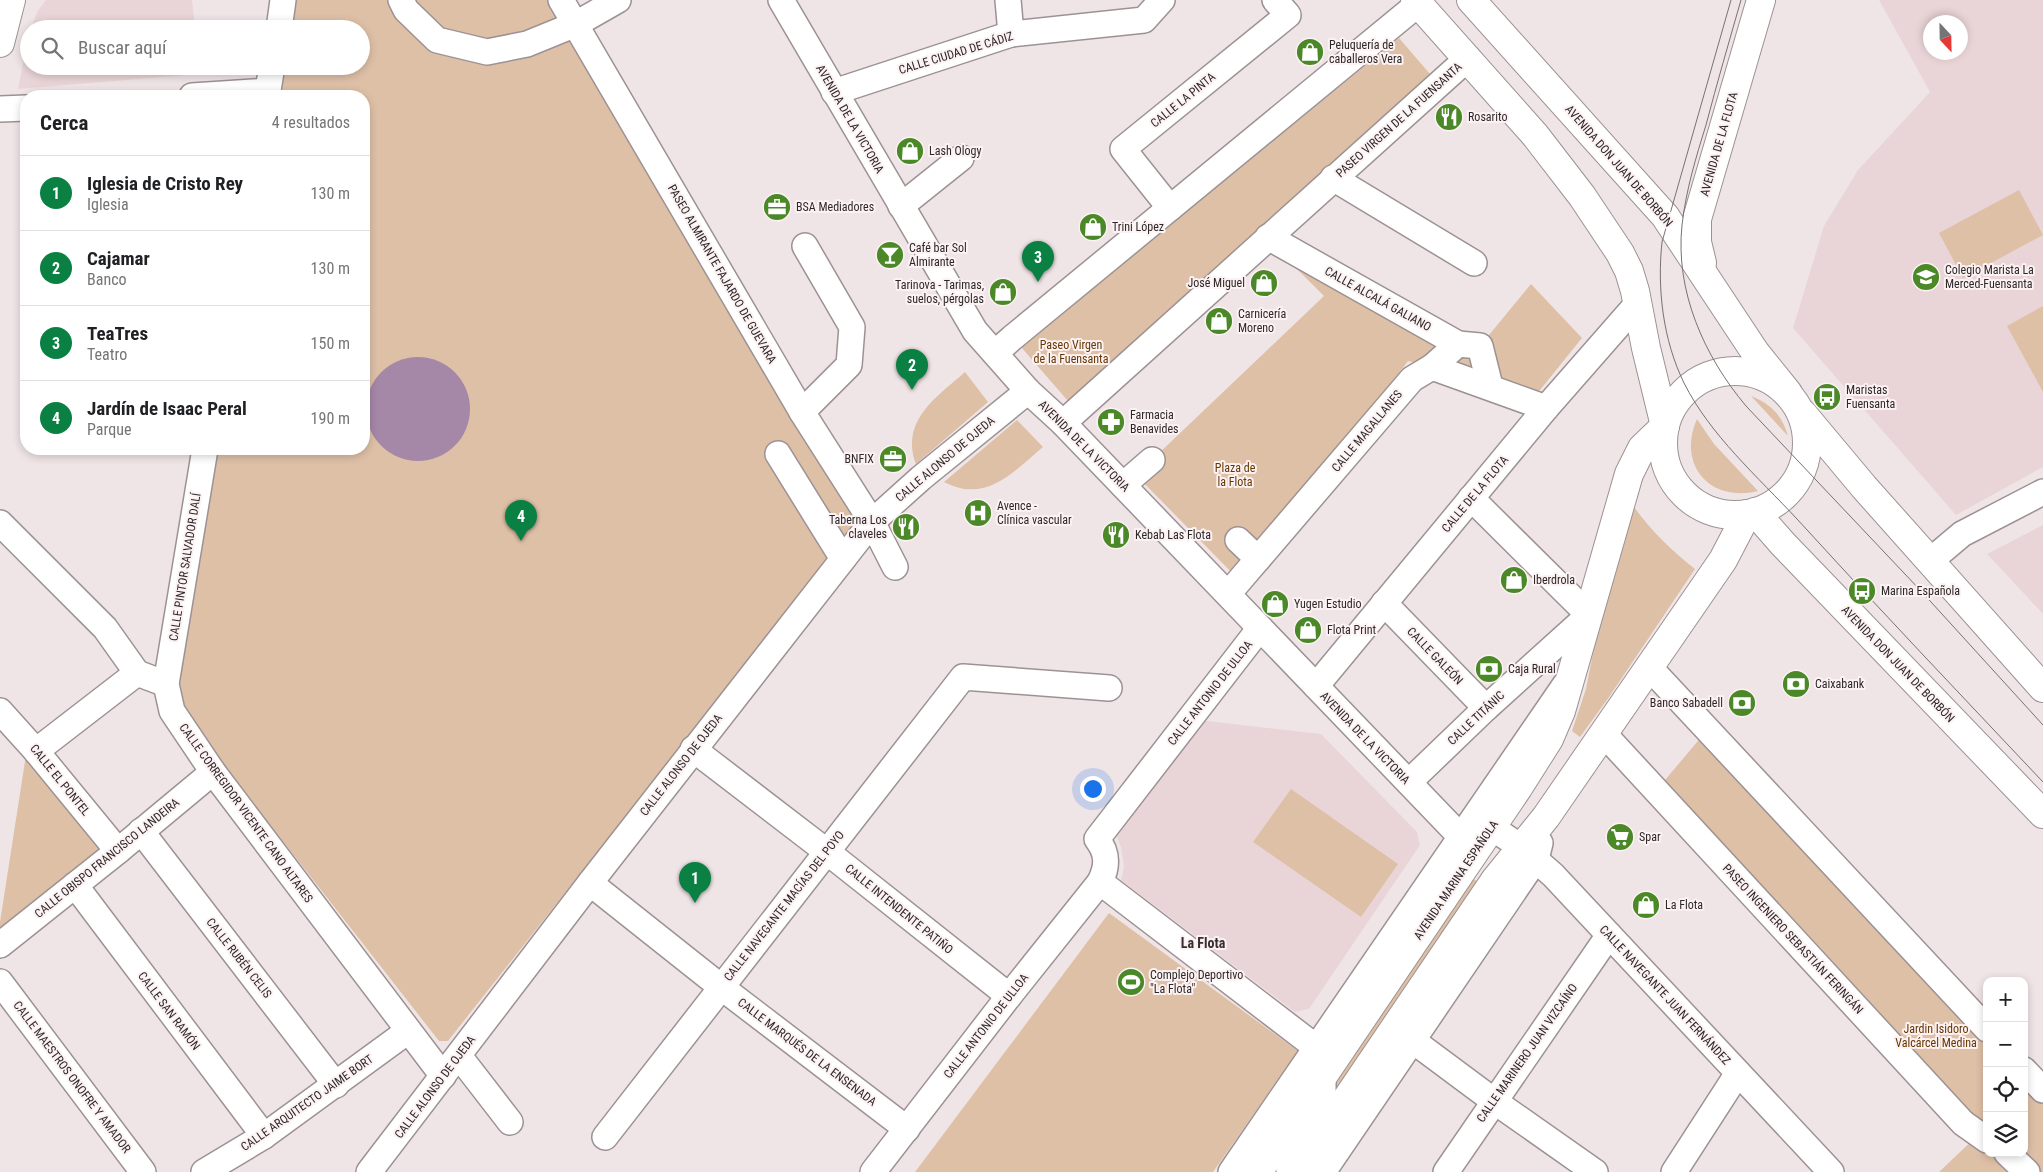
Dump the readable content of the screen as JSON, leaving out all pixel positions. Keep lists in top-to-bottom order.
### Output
{
  "streets": {
    "main road": ["AVENIDA DE LA FLOTA", "AVENIDA DON JUAN DE BORBÓN", "AVENIDA MARINA ESPAÑOLA"],
    "street": [
      "CALLE CIUDAD DE CÁDIZ",
      "CALLE LA PINTA",
      "AVENIDA DE LA VICTORIA",
      "PASEO VIRGEN DE LA FUENSANTA",
      "PASEO ALMIRANTE FAJARDO DE GUEVARA",
      "CALLE ALCALÁ GALIANO",
      "CALLE MAGALLANES",
      "CALLE ALONSO DE OJEDA",
      "CALLE DE LA FLOTA",
      "CALLE PINTOR SALVADOR DALÍ",
      "CALLE GALEÓN",
      "CALLE ANTONIO DE ULLOA",
      "CALLE TITÁNIC",
      "CALLE EL PONTEL",
      "CALLE CORREGIDOR VICENTE CANO ALTARES",
      "CALLE OBISPO FRANCISCO LANDEIRA",
      "CALLE NAVEGANTE MACÍAS DEL POYO",
      "CALLE INTENDENTE PATIÑO",
      "PASEO INGENIERO SEBASTIÁN FERINGÁN",
      "CALLE RUBÉN CELIS",
      "CALLE NAVEGANTE JUAN FERNÁNDEZ",
      "CALLE SAN RAMÓN",
      "CALLE MARQUÉS DE LA ENSENADA",
      "CALLE MARINERO JUAN VIZCAÍNO",
      "CALLE MAESTROS ONOFRE Y AMADOR",
      "CALLE ARQUITECTO JAIME BORT"
    ]
  },
  "crossings": [
    ["CALLE CIUDAD DE CÁDIZ", "AVENIDA DE LA VICTORIA"],
    ["AVENIDA DE LA VICTORIA", "PASEO VIRGEN DE LA FUENSANTA"],
    ["AVENIDA DE LA VICTORIA", "CALLE MAGALLANES"],
    ["AVENIDA DE LA VICTORIA", "CALLE ALONSO DE OJEDA"],
    ["AVENIDA DE LA VICTORIA", "CALLE DE LA FLOTA"],
    ["AVENIDA DE LA VICTORIA", "CALLE ANTONIO DE ULLOA"],
    ["AVENIDA DE LA VICTORIA", "CALLE TITÁNIC"],
    ["AVENIDA DE LA VICTORIA", "AVENIDA MARINA ESPAÑOLA"],
    ["PASEO VIRGEN DE LA FUENSANTA", "CALLE ALCALÁ GALIANO"],
    ["AVENIDA DE LA FLOTA", "AVENIDA DON JUAN DE BORBÓN"],
    ["AVENIDA DON JUAN DE BORBÓN", "AVENIDA MARINA ESPAÑOLA"],
    ["PASEO ALMIRANTE FAJARDO DE GUEVARA", "CALLE ALONSO DE OJEDA"],
    ["CALLE ALONSO DE OJEDA", "CALLE CORREGIDOR VICENTE CANO ALTARES"],
    ["CALLE ALONSO DE OJEDA", "CALLE INTENDENTE PATIÑO"],
    ["CALLE ALONSO DE OJEDA", "CALLE MARQUÉS DE LA ENSENADA"],
    ["CALLE DE LA FLOTA", "CALLE GALEÓN"],
    ["CALLE PINTOR SALVADOR DALÍ", "CALLE CORREGIDOR VICENTE CANO ALTARES"],
    ["CALLE GALEÓN", "CALLE TITÁNIC"],
    ["CALLE ANTONIO DE ULLOA", "CALLE INTENDENTE PATIÑO"],
    ["CALLE ANTONIO DE ULLOA", "CALLE MARQUÉS DE LA ENSENADA"],
    ["CALLE TITÁNIC", "AVENIDA MARINA ESPAÑOLA"],
    ["CALLE EL PONTEL", "CALLE OBISPO FRANCISCO LANDEIRA"],
    ["CALLE CORREGIDOR VICENTE CANO ALTARES", "CALLE OBISPO FRANCISCO LANDEIRA"],
    ["CALLE CORREGIDOR VICENTE CANO ALTARES", "CALLE ARQUITECTO JAIME BORT"],
    ["CALLE OBISPO FRANCISCO LANDEIRA", "CALLE RUBÉN CELIS"],
    ["CALLE OBISPO FRANCISCO LANDEIRA", "CALLE SAN RAMÓN"],
    ["AVENIDA MARINA ESPAÑOLA", "CALLE NAVEGANTE JUAN FERNÁNDEZ"],
    ["CALLE NAVEGANTE MACÍAS DEL POYO", "CALLE INTENDENTE PATIÑO"],
    ["CALLE NAVEGANTE MACÍAS DEL POYO", "CALLE MARQUÉS DE LA ENSENADA"],
    ["CALLE RUBÉN CELIS", "CALLE ARQUITECTO JAIME BORT"],
    ["CALLE NAVEGANTE JUAN FERNÁNDEZ", "CALLE MARINERO JUAN VIZCAÍNO"],
    ["CALLE SAN RAMÓN", "CALLE ARQUITECTO JAIME BORT"]
  ],
  "districts": ["La Flota"],
  "parks": ["Paseo Virgen de la Fuensanta", "Plaza de la Flota", "Jardin Isidoro Valcárcel Medina"],
  "places": {
    "shop": [
      "Peluquería de caballeros Vera",
      "Lash Ology",
      "Trini López",
      "José Miguel",
      "Tarinova - Tarimas, suelos, pérgolas",
      "Carnicería Moreno",
      "Iberdrola",
      "Yugen Estudio",
      "Flota Print",
      "La Flota"
    ],
    "restaurant": ["Rosarito", "Taberna Los claveles", "Kebab Las Flota"],
    "office": ["BSA Mediadores", "BNFIX"],
    "bar": ["Café bar Sol Almirante"],
    "school or university": ["Colegio Marista La Merced-Fuensanta"],
    "bus stop": ["Maristas Fuensanta", "Marina Española"],
    "pharmacy": ["Farmacia Benavides"],
    "hospital": ["Avence - Clínica vascular"],
    "bank": ["Caja Rural", "Caixabank", "Banco Sabadell"],
    "supermarket": ["Spar"],
    "sports": ["Complejo Deportivo \"La Flota\""]
  },
  "north": "bottom",
  "page": {
    "search": "Buscar aquí",
    "heading": ["Cerca", "4 resultados"],
    "list": [
      {
        "mark": "1",
        "name": "Iglesia de Cristo Rey",
        "note": "Iglesia",
        "value": "130 m"
      },
      {
        "mark": "2",
        "name": "Cajamar",
        "note": "Banco",
        "value": "130 m"
      },
      {
        "mark": "3",
        "name": "TeaTres",
        "note": "Teatro",
        "value": "150 m"
      },
      {
        "mark": "4",
        "name": "Jardín de Isaac Peral",
        "note": "Parque",
        "value": "190 m"
      }
    ],
    "pins": [
      "3",
      "2",
      "4",
      "1"
    ],
    "map_buttons": ["+", "−"]
  }
}
